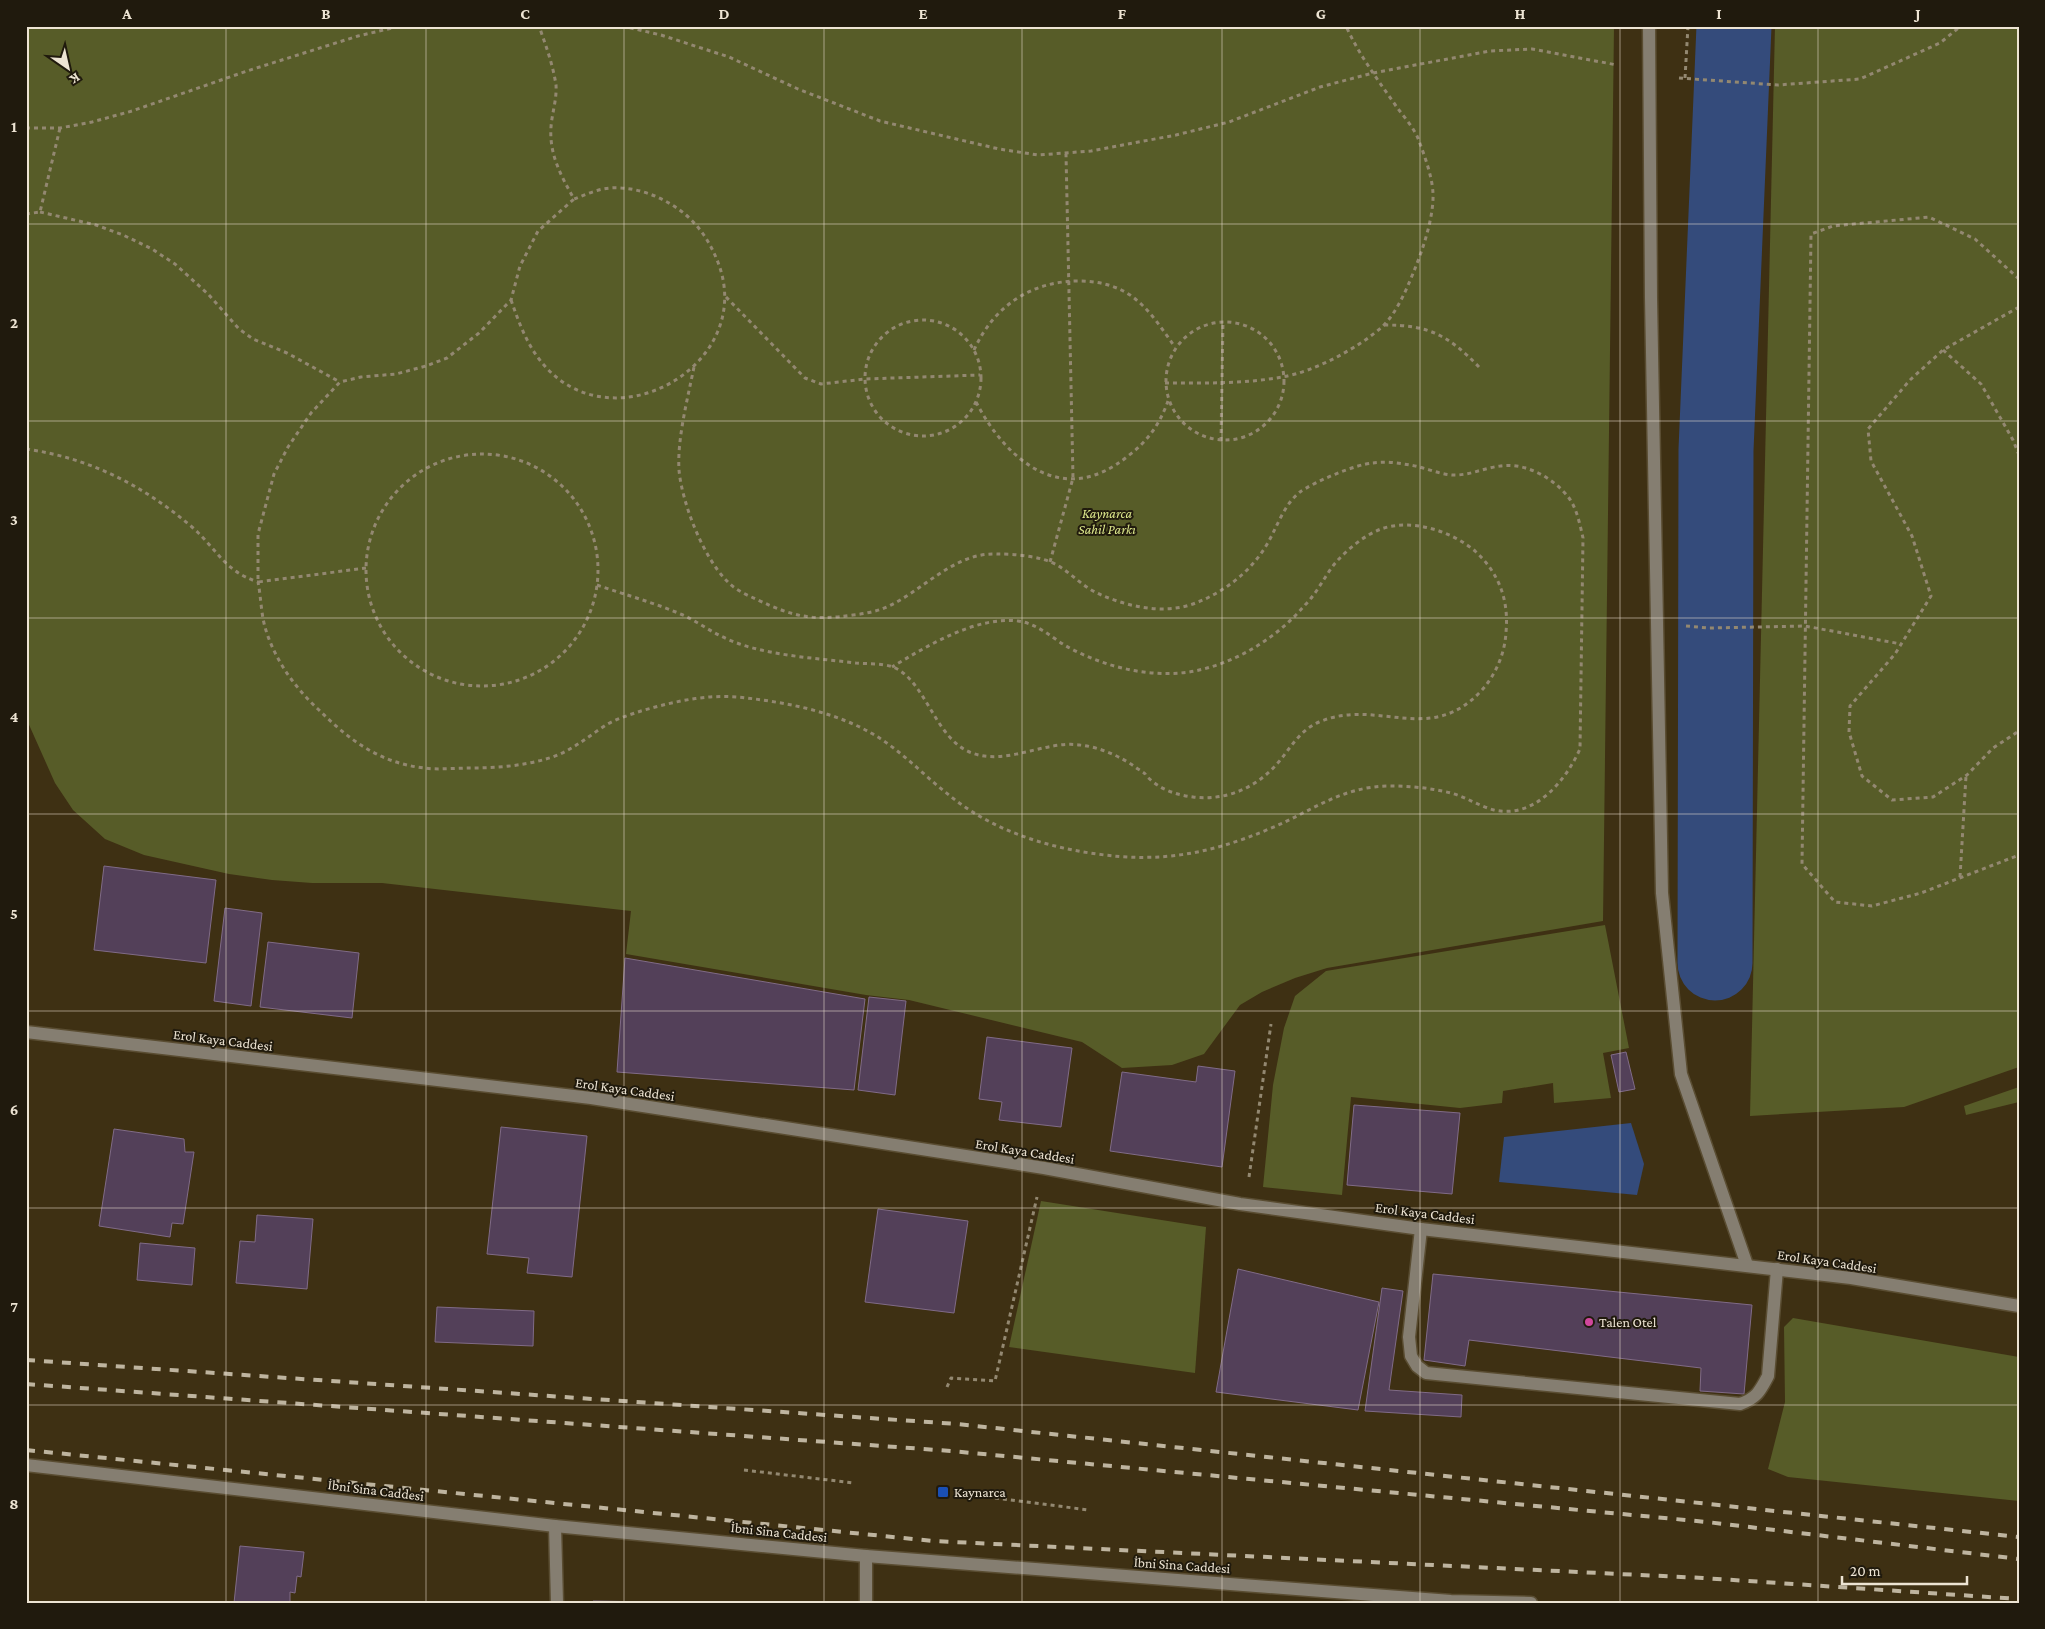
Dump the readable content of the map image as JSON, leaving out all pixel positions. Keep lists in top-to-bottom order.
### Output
{
  "streets": {
    "street": ["Erol Kaya Caddesi", "İbni Sina Caddesi"]
  },
  "parks": ["Kaynarca Sahil Parkı"],
  "places": {
    "other": ["Talen Otel"],
    "transit": ["Kaynarca"]
  },
  "scale_bar": "20 m",
  "north": "bottom right",
  "grid": {
    "columns": [
      "A",
      "B",
      "C",
      "D",
      "E",
      "F",
      "G",
      "H",
      "I",
      "J"
    ],
    "rows": [
      "1",
      "2",
      "3",
      "4",
      "5",
      "6",
      "7",
      "8"
    ]
  }
}
